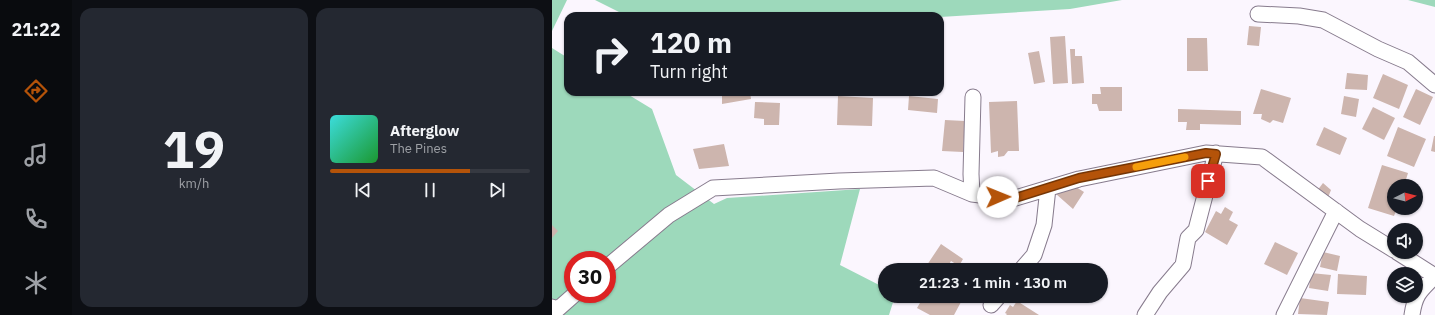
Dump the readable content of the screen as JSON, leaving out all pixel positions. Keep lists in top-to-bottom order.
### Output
{
  "north": "right",
  "page": {
    "tabs": "21:22",
    "tile": ["19", "km/h"],
    "turn": ["120 m", "Turn right"],
    "song": ["Afterglow", "The Pines"],
    "limit": "30",
    "trip": "21:23 · 1 min · 130 m"
  }
}
